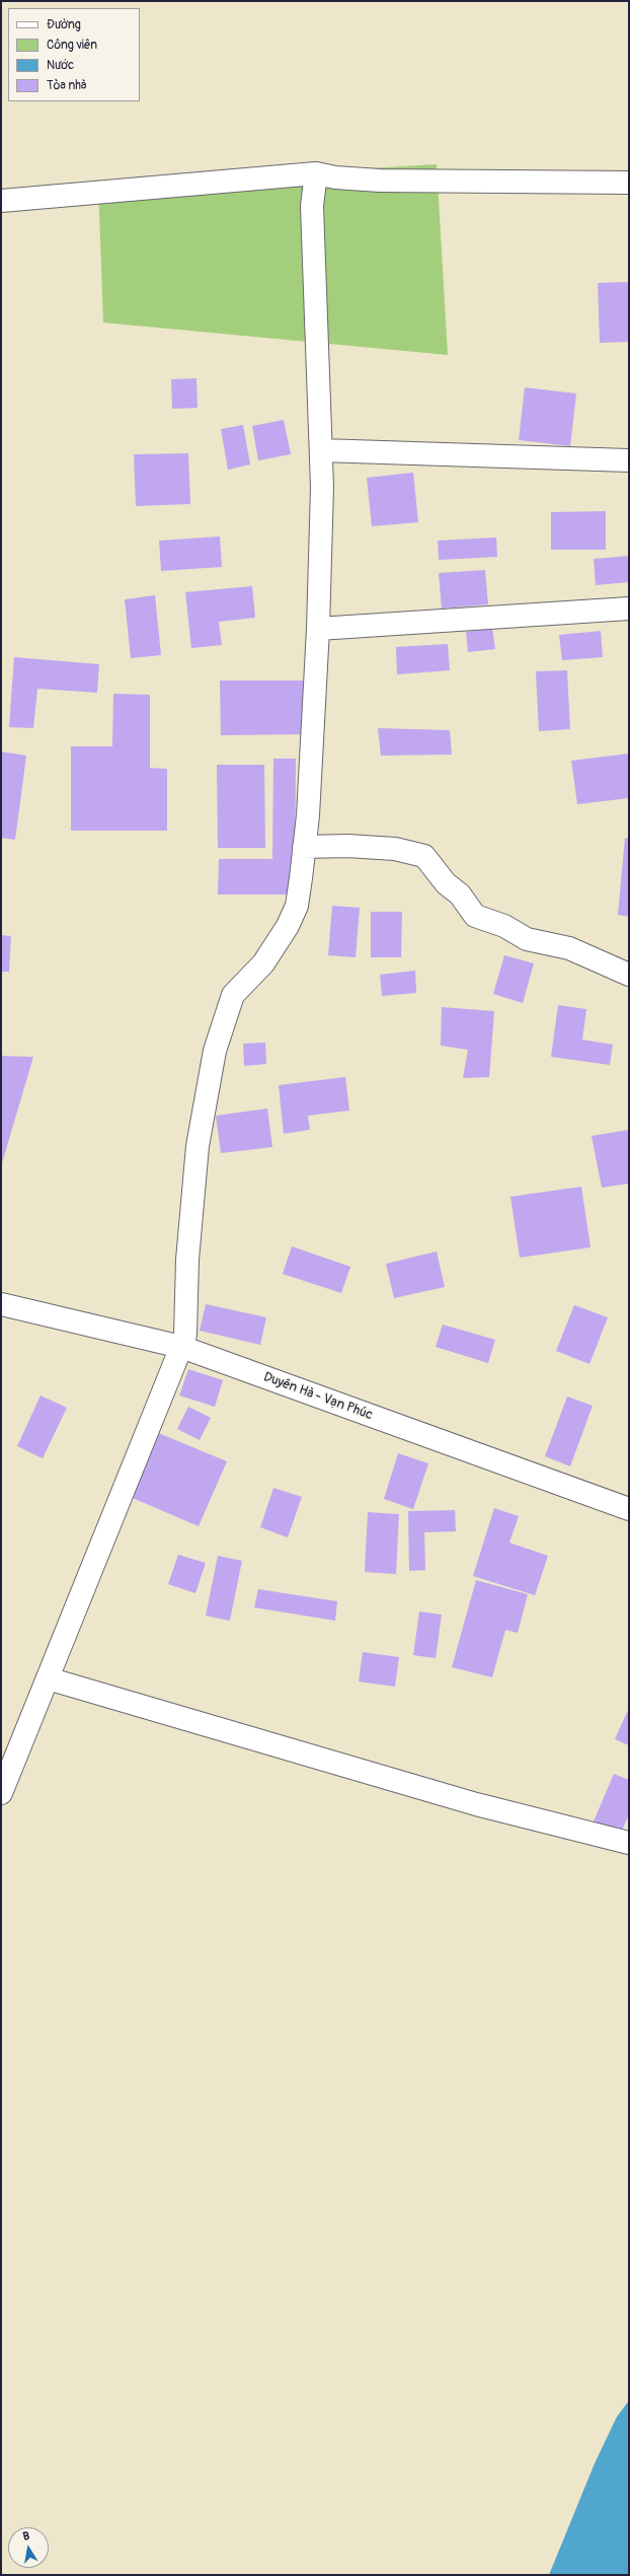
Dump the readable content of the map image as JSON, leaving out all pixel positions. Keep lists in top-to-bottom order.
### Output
{
  "streets": {
    "street": ["Duyên Hà - Vạn Phúc"]
  },
  "legend": [
    "Đường",
    "Công viên",
    "Nước",
    "Tòa nhà"
  ],
  "north": "top"
}
